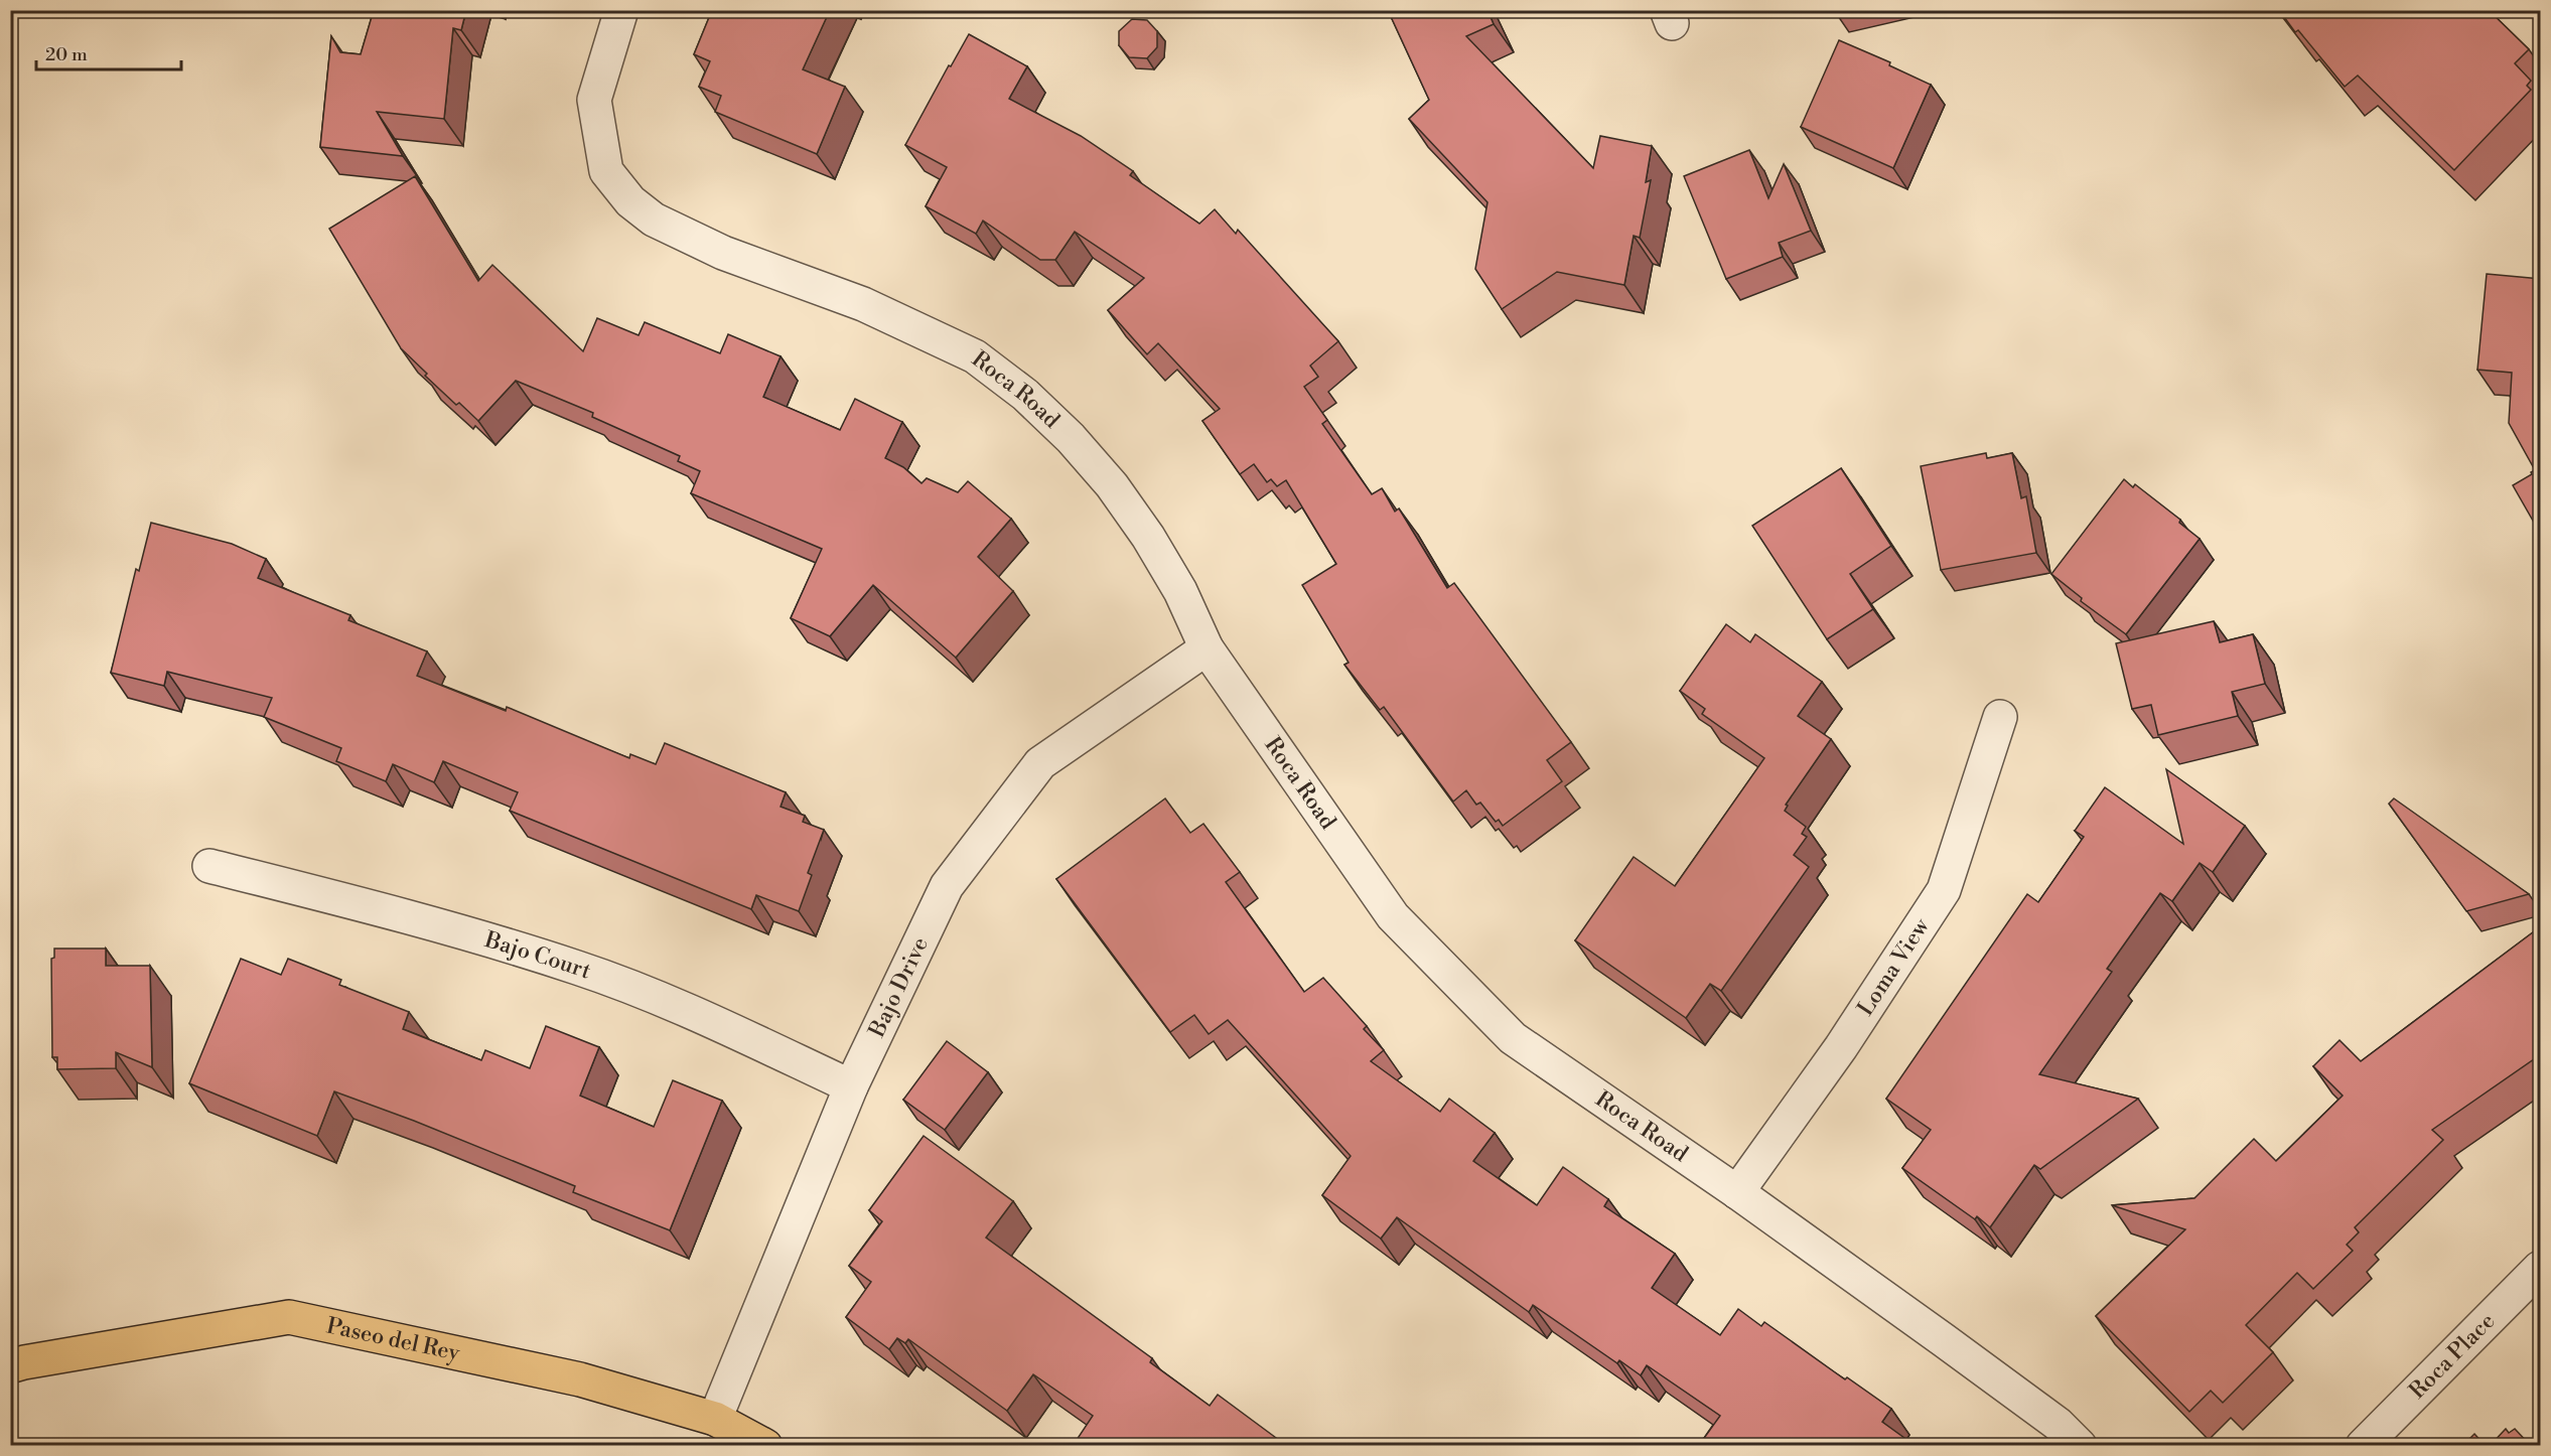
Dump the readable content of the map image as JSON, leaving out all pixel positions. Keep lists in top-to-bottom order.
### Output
{
  "streets": {
    "main road": ["Paseo del Rey"],
    "street": [
      "Roca Road",
      "Bajo Court",
      "Loma View",
      "Bajo Drive",
      "Roca Place"
    ]
  },
  "crossings": [
    ["Roca Road", "Loma View"],
    ["Roca Road", "Bajo Drive"],
    ["Bajo Court", "Bajo Drive"],
    ["Bajo Drive", "Paseo del Rey"]
  ],
  "scale_bar": "20 m"
}
